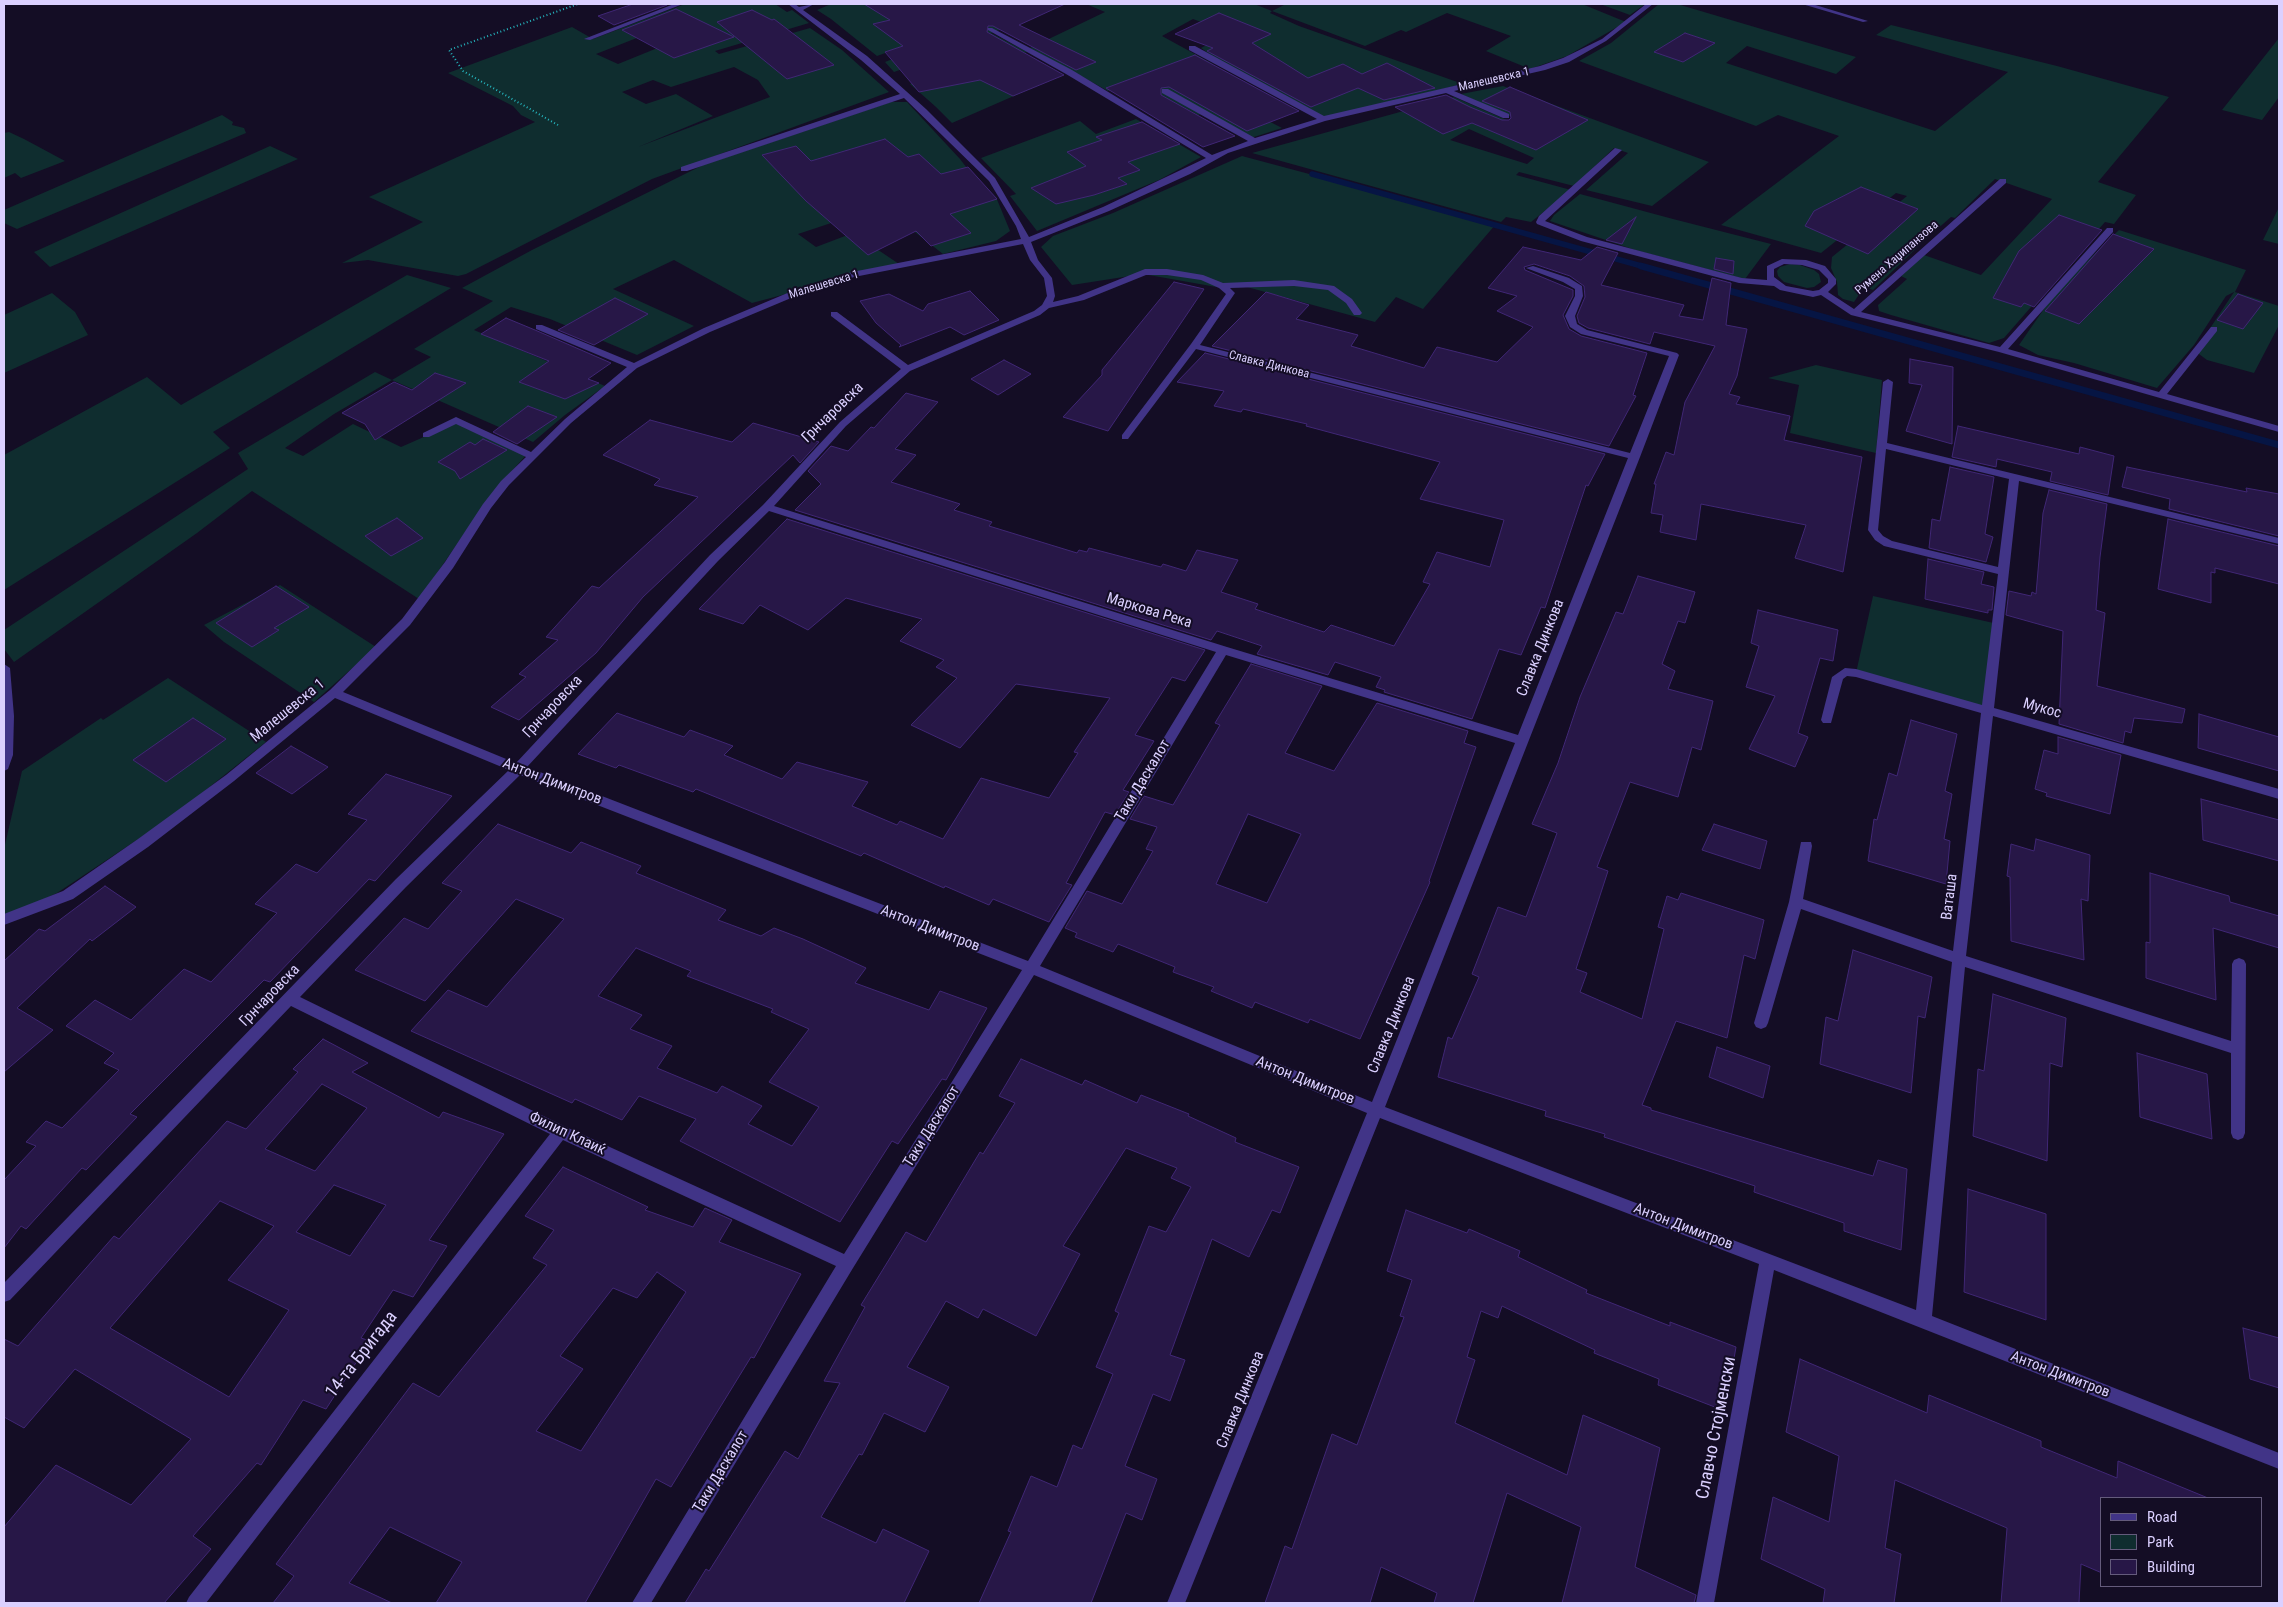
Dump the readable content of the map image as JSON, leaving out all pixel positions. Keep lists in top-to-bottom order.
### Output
{
  "streets": {
    "street": [
      "Малешевска 1",
      "Румена Хаџипанзова",
      "Славка Динкова",
      "Грнчаровска",
      "Маркова Река",
      "Мукос",
      "Таки Даскалот",
      "Антон Димитров",
      "Ваташа",
      "Филип Клаиќ",
      "14-та Бригада",
      "Славчо Стојменски"
    ]
  },
  "crossings": [
    ["Малешевска 1", "Антон Димитров"],
    ["Славка Динкова", "Маркова Река"],
    ["Славка Динкова", "Антон Димитров"],
    ["Грнчаровска", "Маркова Река"],
    ["Грнчаровска", "Антон Димитров"],
    ["Грнчаровска", "Филип Клаиќ"],
    ["Маркова Река", "Таки Даскалот"],
    ["Мукос", "Ваташа"],
    ["Таки Даскалот", "Антон Димитров"],
    ["Таки Даскалот", "Филип Клаиќ"],
    ["Антон Димитров", "Ваташа"],
    ["Антон Димитров", "Славчо Стојменски"],
    ["Филип Клаиќ", "14-та Бригада"]
  ],
  "legend": ["Road", "Park", "Building"]
}
